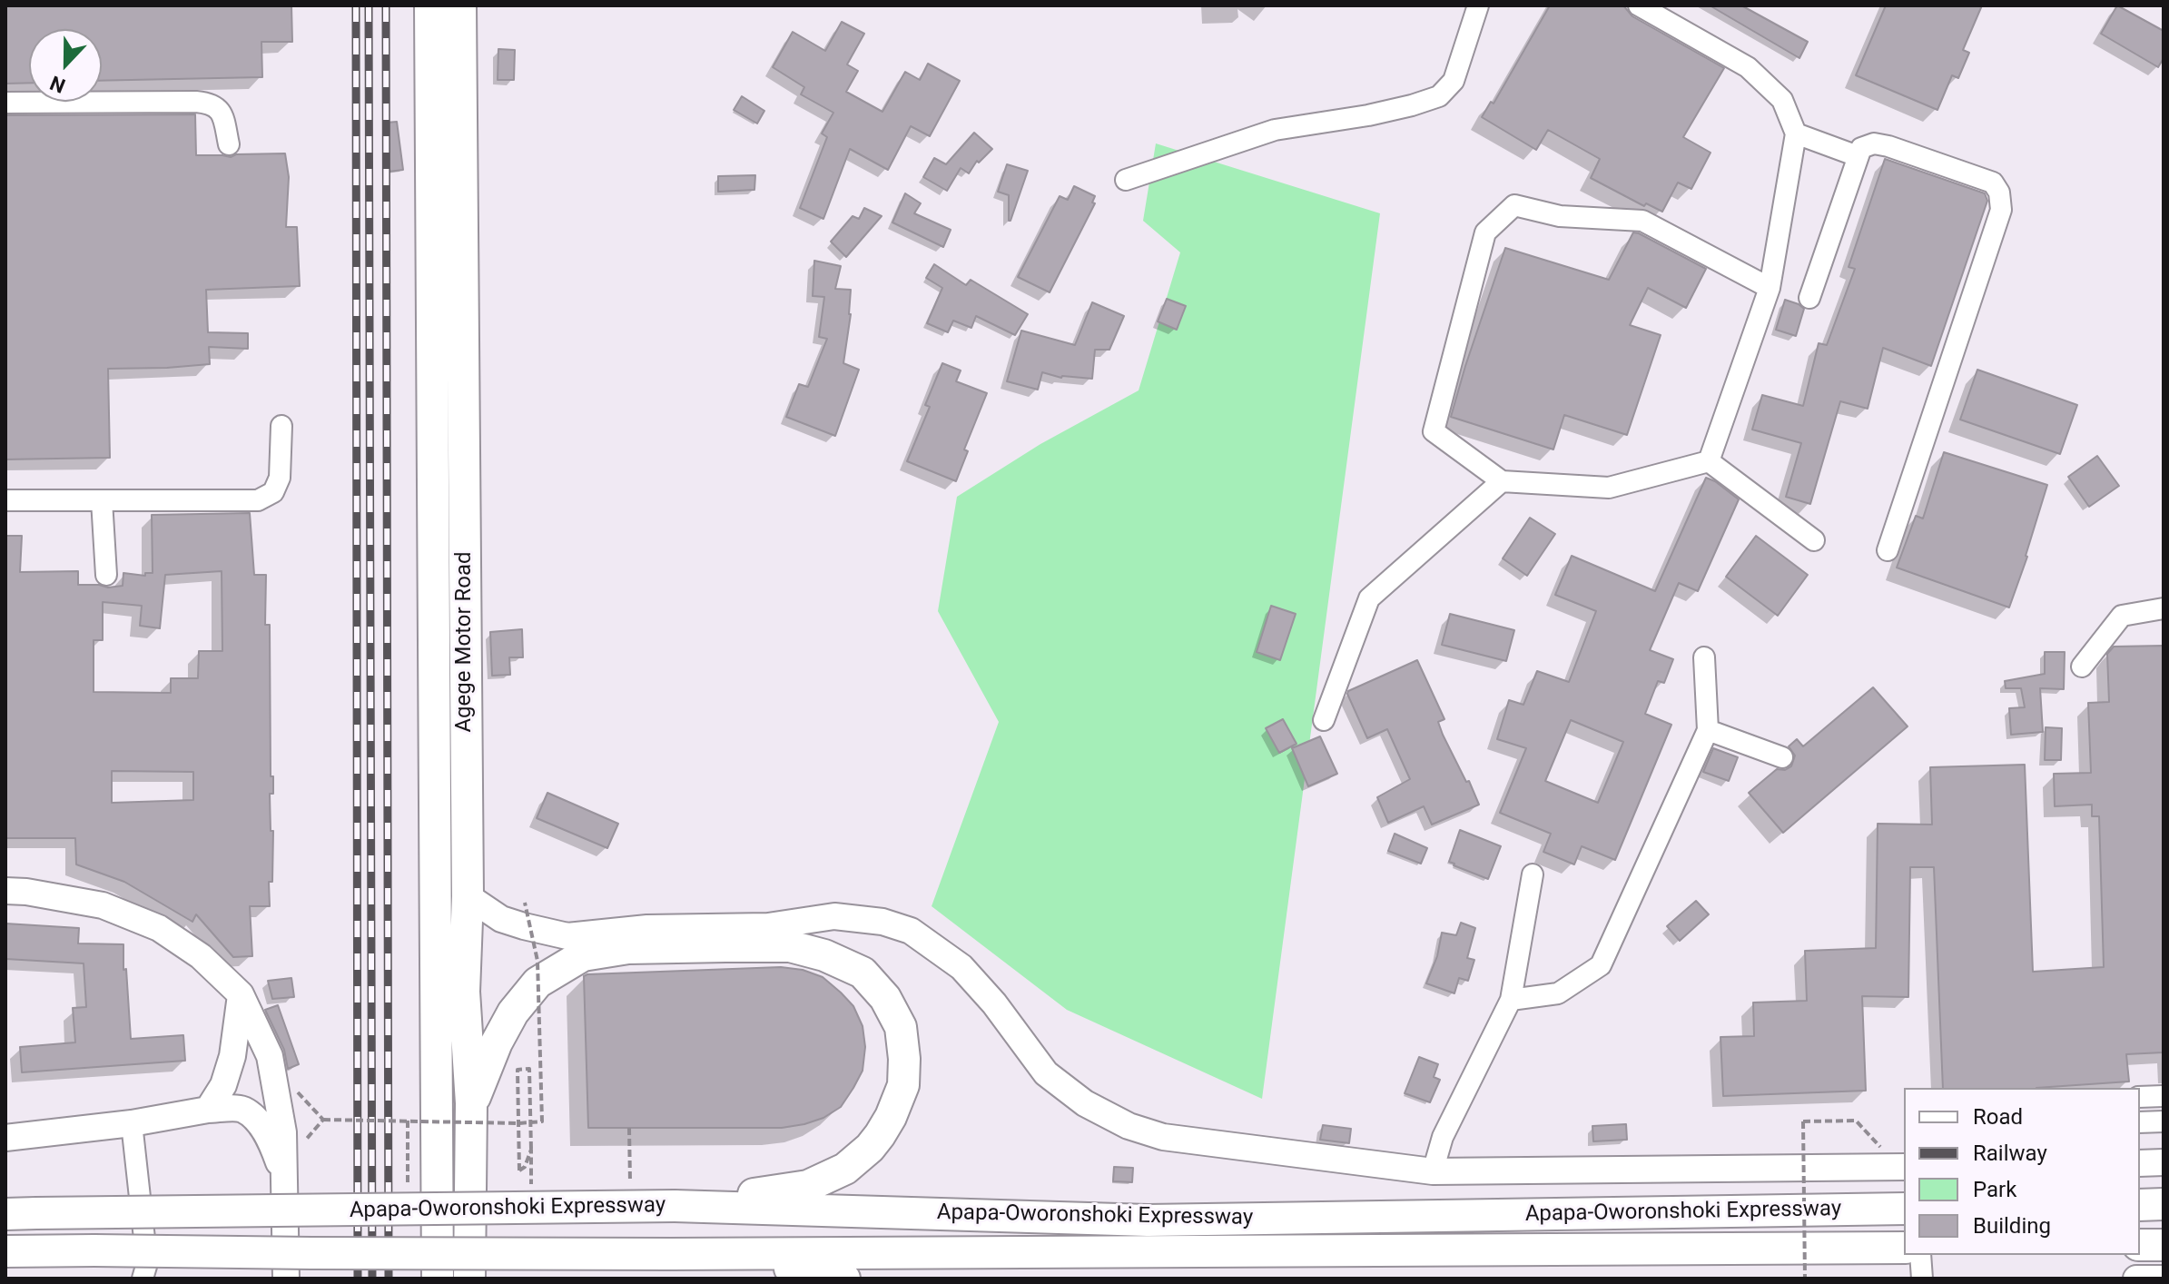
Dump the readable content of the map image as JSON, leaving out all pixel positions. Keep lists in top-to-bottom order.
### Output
{
  "streets": {
    "highway": ["Agege Motor Road", "Apapa-Oworonshoki Expressway"]
  },
  "crossings": [
    ["Agege Motor Road", "Apapa-Oworonshoki Expressway"]
  ],
  "legend": [
    "Road",
    "Railway",
    "Park",
    "Building"
  ],
  "north": "bottom"
}
